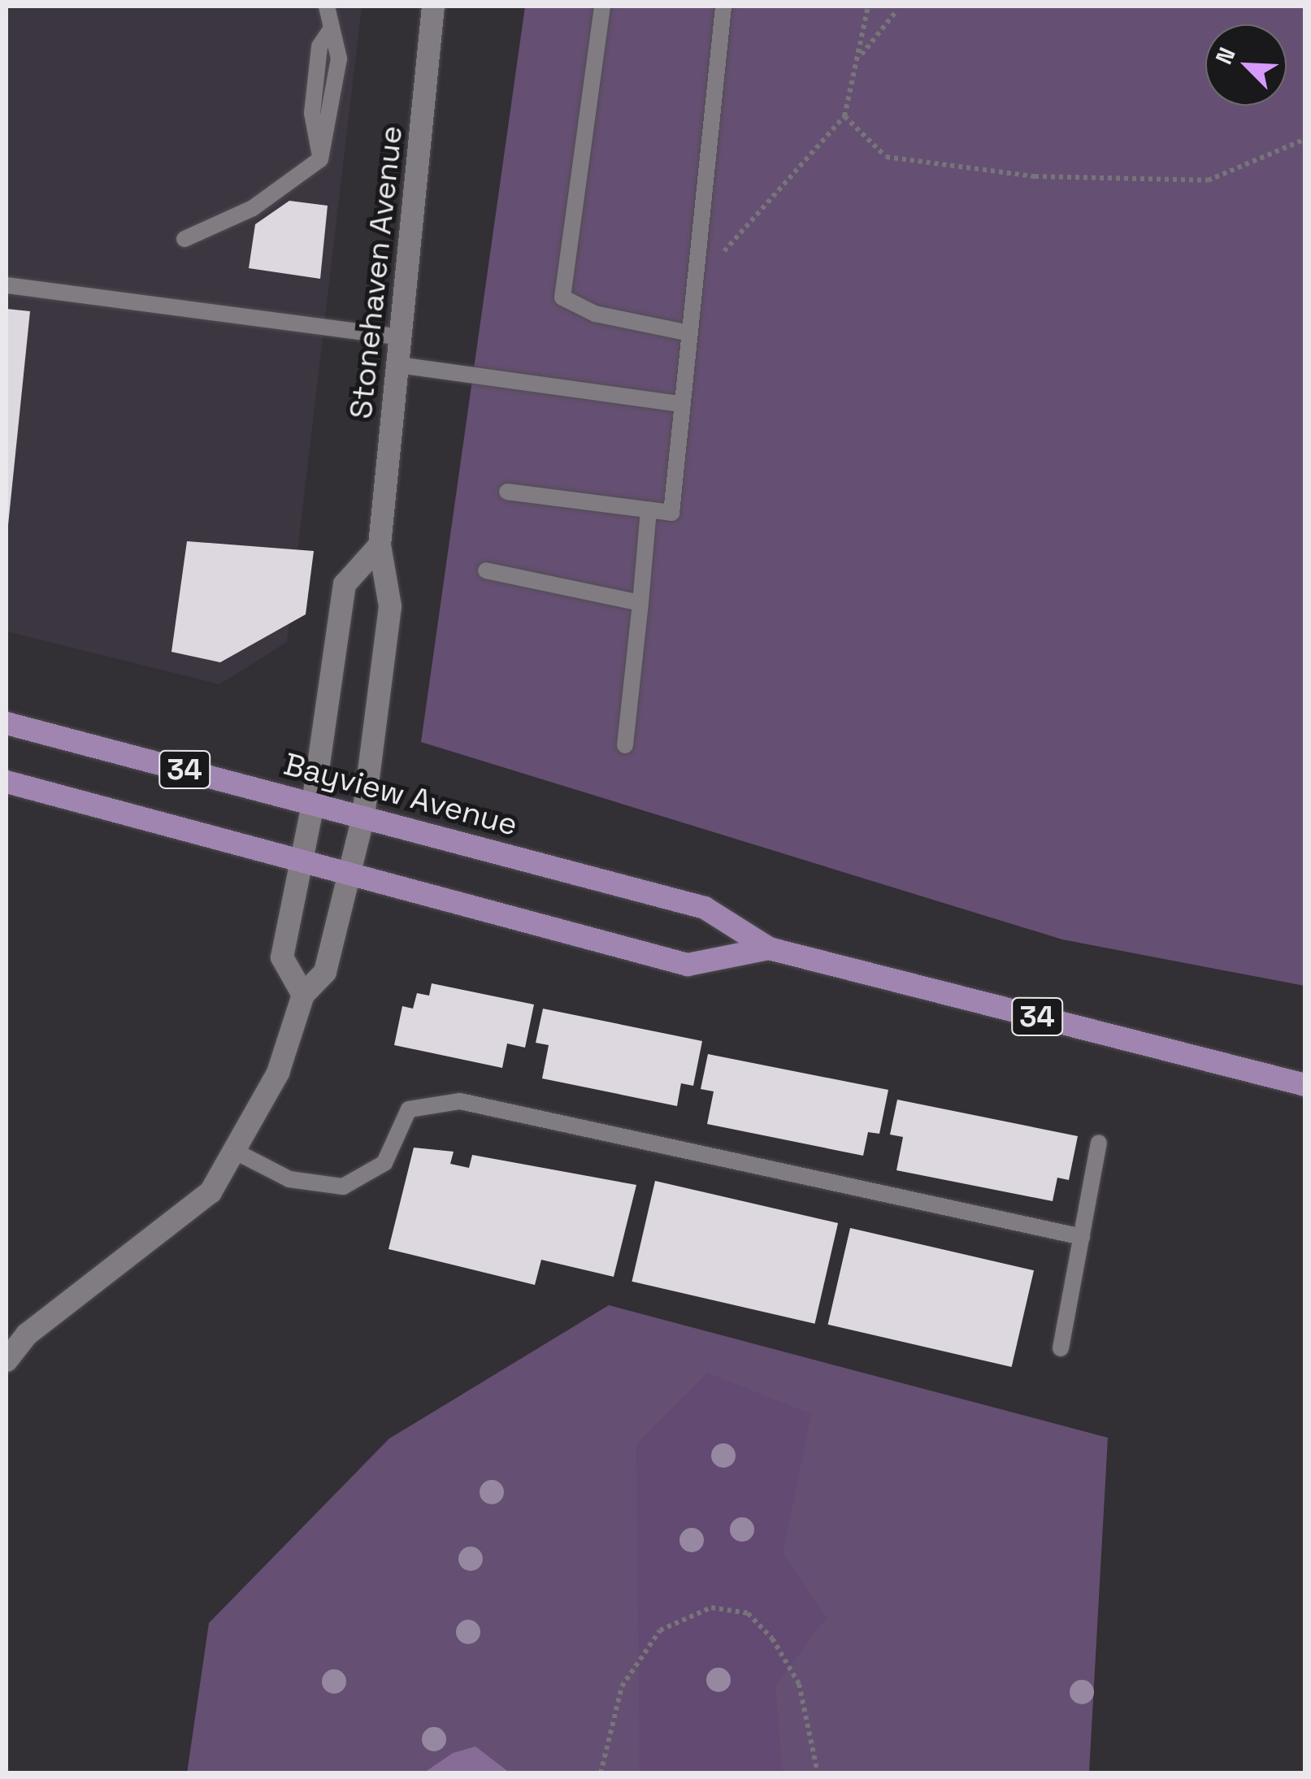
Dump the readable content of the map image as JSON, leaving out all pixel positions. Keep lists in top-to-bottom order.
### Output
{
  "streets": {
    "main road": ["34", "Bayview Avenue"],
    "street": ["Stonehaven Avenue"]
  },
  "crossings": [
    ["Stonehaven Avenue", "Bayview Avenue"]
  ],
  "north": "top left"
}
